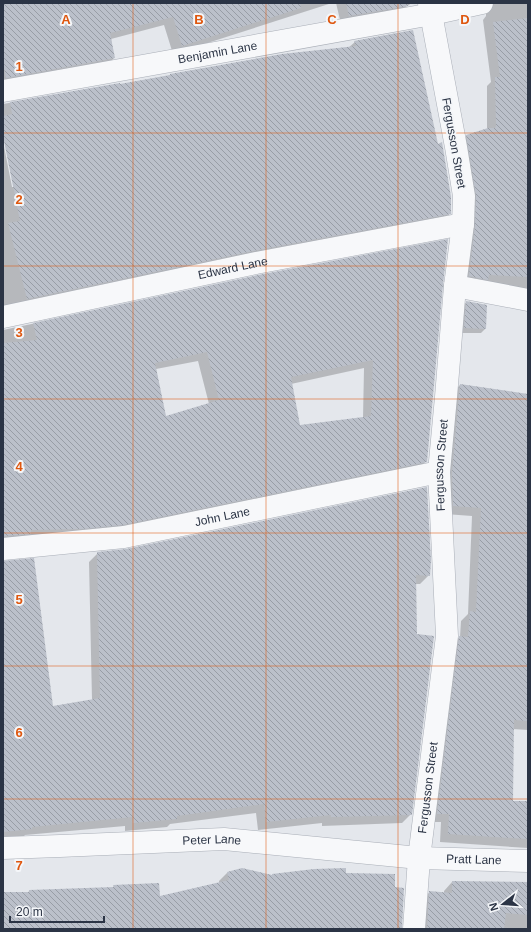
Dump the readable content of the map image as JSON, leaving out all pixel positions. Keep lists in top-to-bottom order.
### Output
{
  "streets": {
    "street": [
      "Benjamin Lane",
      "Fergusson Street",
      "Edward Lane",
      "John Lane",
      "Peter Lane",
      "Pratt Lane"
    ]
  },
  "crossings": [
    ["Benjamin Lane", "Fergusson Street"],
    ["Fergusson Street", "Edward Lane"],
    ["Fergusson Street", "John Lane"],
    ["Fergusson Street", "Peter Lane"],
    ["Fergusson Street", "Pratt Lane"],
    ["Peter Lane", "Pratt Lane"]
  ],
  "scale_bar": "20 m",
  "north": "left",
  "grid": {
    "columns": [
      "A",
      "B",
      "C",
      "D"
    ],
    "rows": [
      "1",
      "2",
      "3",
      "4",
      "5",
      "6",
      "7"
    ]
  }
}
